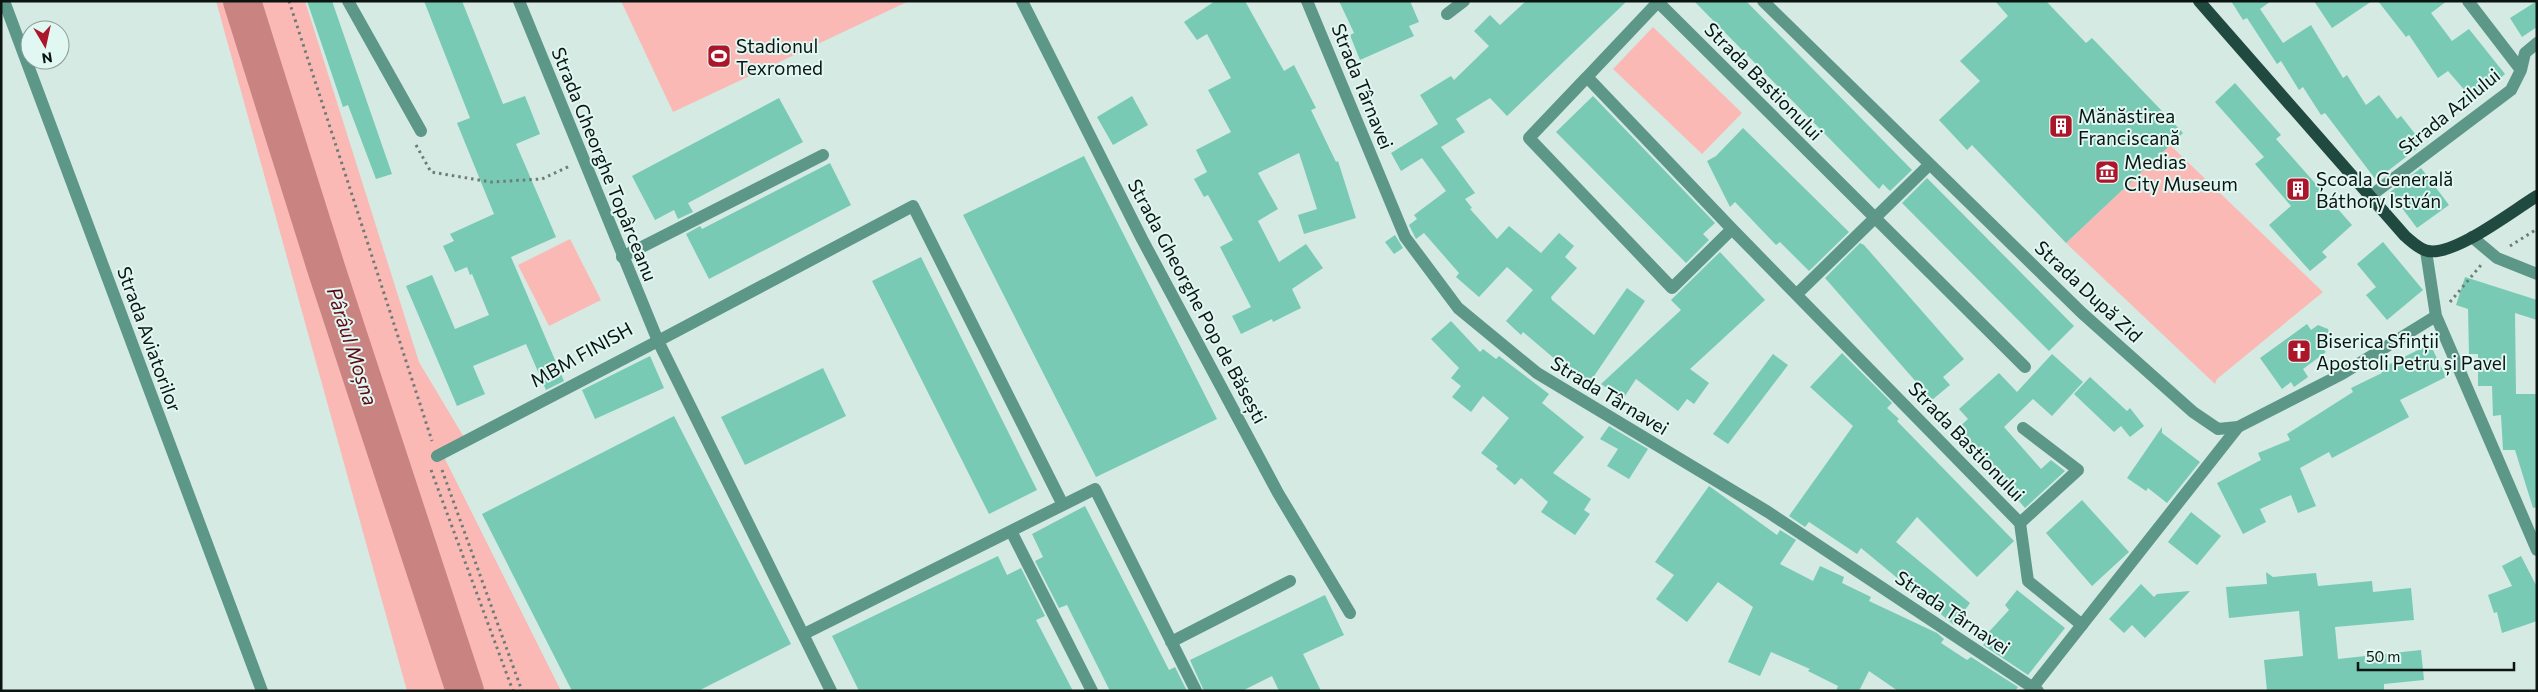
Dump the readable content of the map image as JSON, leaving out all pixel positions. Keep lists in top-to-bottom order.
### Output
{
  "streets": {
    "street": [
      "Strada Bastionului",
      "Strada Târnavei",
      "Strada Azilului",
      "Strada Gheorghe Topârceanu",
      "Strada După Zid",
      "Strada Gheorghe Pop de Băsești",
      "Strada Aviatorilor"
    ]
  },
  "water": ["Pârâul Moșna"],
  "places": {
    "sports": ["Stadionul Texromed"],
    "building": ["Mănăstirea Franciscană", "Școala Generală Báthory István"],
    "museum": ["Medias City Museum"],
    "church": ["Biserica Sfinții Apostoli Petru și Pavel"]
  },
  "scale_bar": "50 m",
  "north": "bottom"
}
